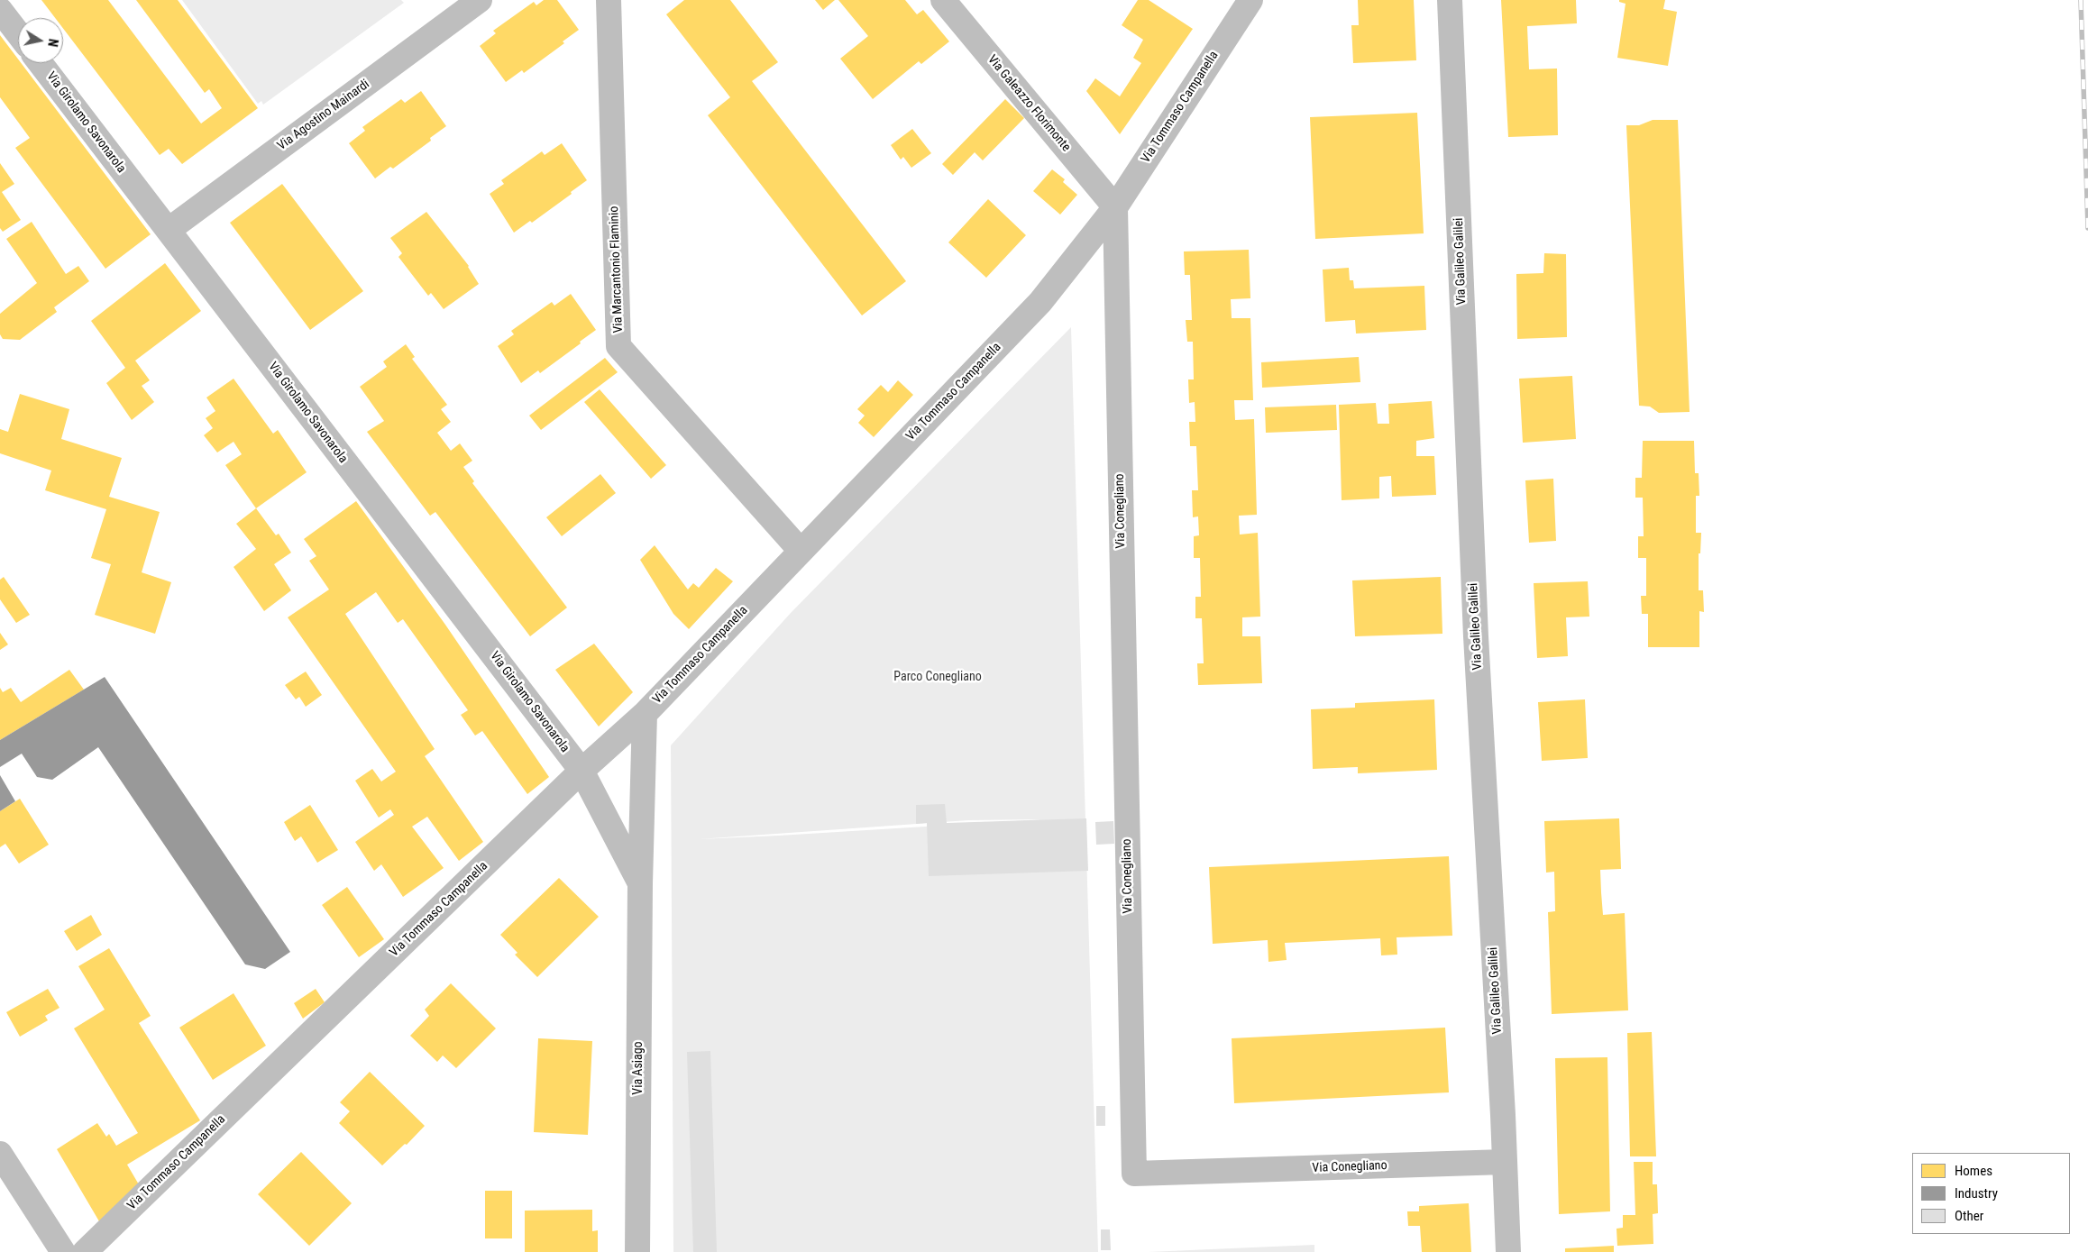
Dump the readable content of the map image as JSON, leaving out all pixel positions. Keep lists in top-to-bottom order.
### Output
{
  "streets": {
    "street": [
      "Via Galeazzo Florimonte",
      "Via Tommaso Campanella",
      "Via Agostino Mainardi",
      "Via Girolamo Savonarola",
      "Via Galileo Galilei",
      "Via Marcantonio Flaminio",
      "Via Conegliano",
      "Via Asiago"
    ]
  },
  "crossings": [
    ["Via Galeazzo Florimonte", "Via Tommaso Campanella"],
    ["Via Galeazzo Florimonte", "Via Conegliano"],
    ["Via Tommaso Campanella", "Via Girolamo Savonarola"],
    ["Via Tommaso Campanella", "Via Marcantonio Flaminio"],
    ["Via Tommaso Campanella", "Via Conegliano"],
    ["Via Tommaso Campanella", "Via Asiago"],
    ["Via Agostino Mainardi", "Via Girolamo Savonarola"],
    ["Via Girolamo Savonarola", "Via Asiago"],
    ["Via Galileo Galilei", "Via Conegliano"]
  ],
  "parks": ["Parco Conegliano"],
  "legend": ["Homes", "Industry", "Other"],
  "north": "right"
}
